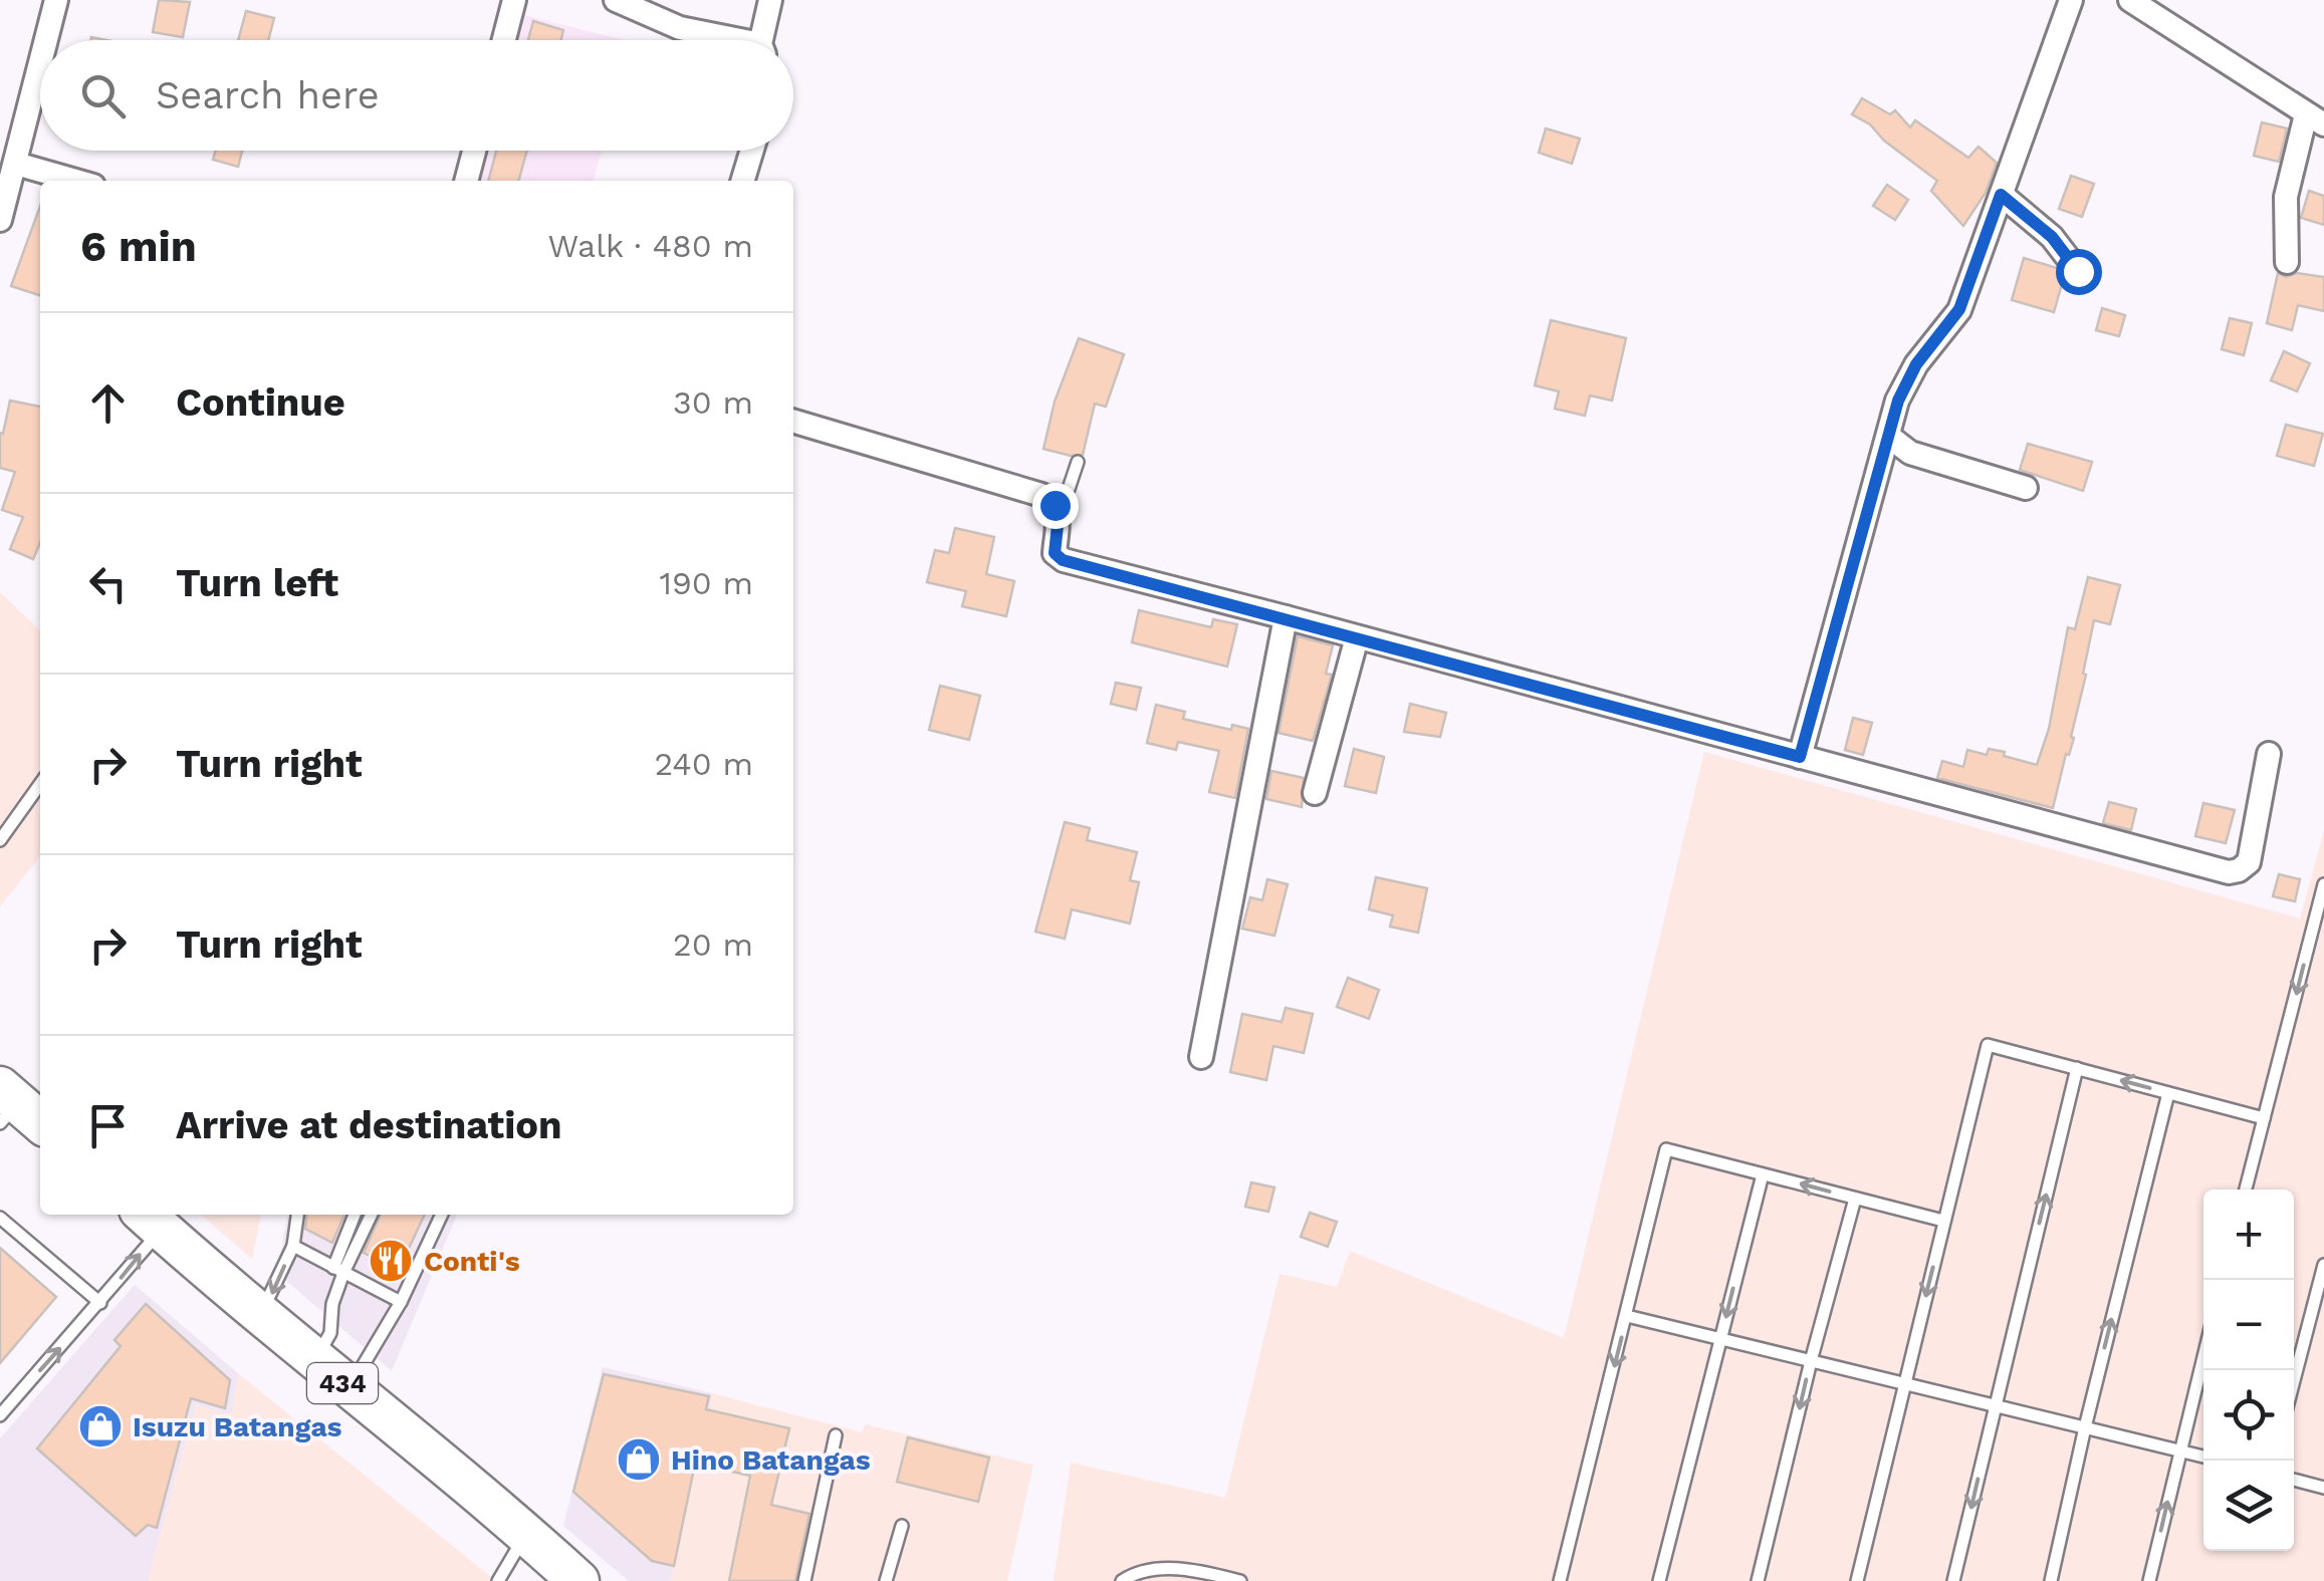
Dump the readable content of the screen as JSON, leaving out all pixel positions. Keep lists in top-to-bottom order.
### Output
{
  "streets": {
    "highway": ["434"]
  },
  "places": {
    "restaurant": ["Conti's"],
    "shop": ["Isuzu Batangas", "Hino Batangas"]
  },
  "page": {
    "search": "Search here",
    "heading": ["6 min", "Walk · 480 m"],
    "list": [
      ["Continue", "30 m"],
      ["Turn left", "190 m"],
      ["Turn right", "240 m"],
      ["Turn right", "20 m"],
      "Arrive at destination"
    ],
    "map_buttons": ["+", "−"]
  }
}
